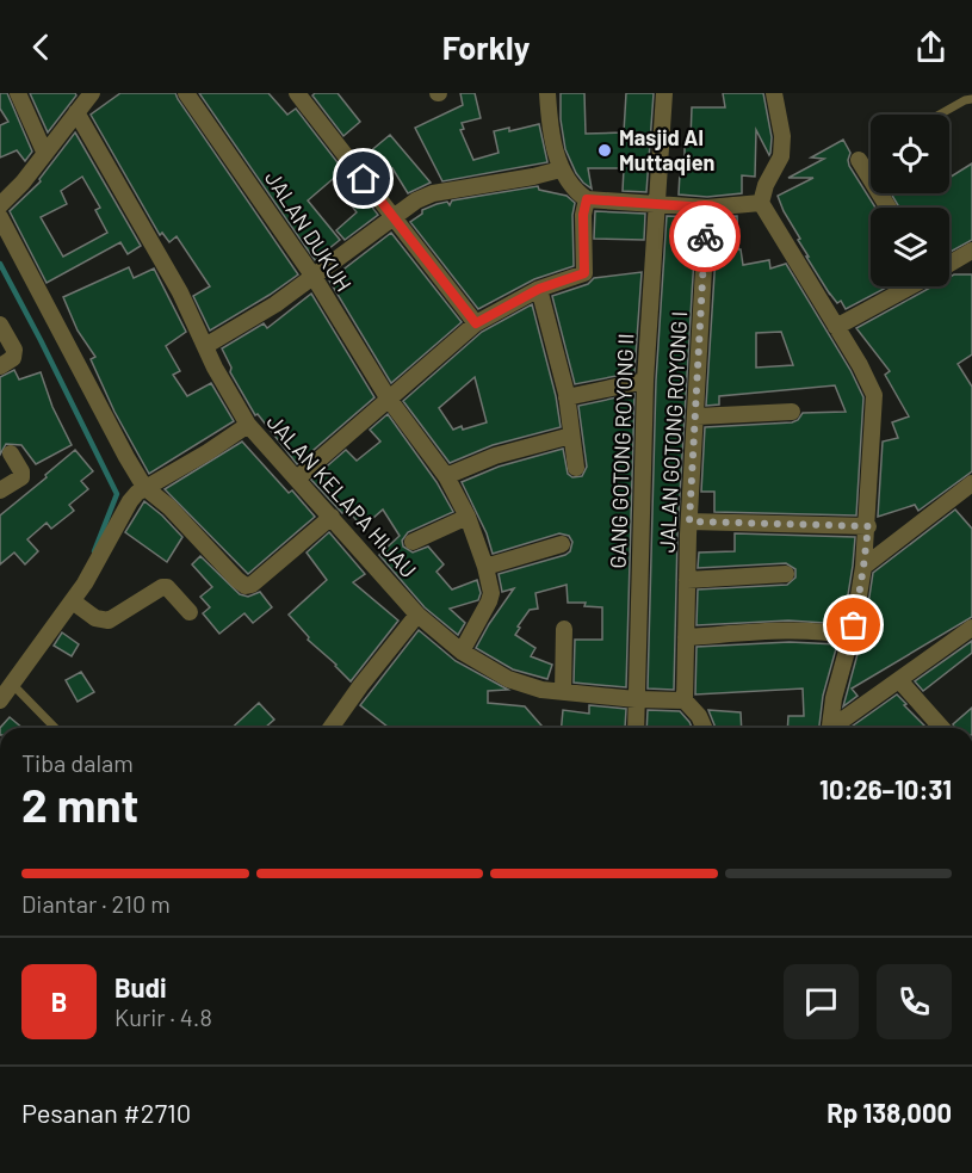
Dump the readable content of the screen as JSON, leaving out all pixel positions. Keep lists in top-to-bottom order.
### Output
{
  "streets": {
    "street": [
      "JALAN DUKUH",
      "JALAN GOTONG ROYONG I",
      "GANG GOTONG ROYONG II",
      "JALAN KELAPA HIJAU"
    ]
  },
  "crossings": [
    ["JALAN DUKUH", "JALAN KELAPA HIJAU"],
    ["JALAN GOTONG ROYONG I", "JALAN KELAPA HIJAU"],
    ["GANG GOTONG ROYONG II", "JALAN KELAPA HIJAU"]
  ],
  "places": ["Masjid Al Muttaqien"],
  "page": {
    "header": "Forkly",
    "heading": ["2 mnt", "Tiba dalam", "10:26–10:31"],
    "panel": [
      "Budi",
      "Kurir · 4.8",
      "Pesanan #2710",
      "Rp 138,000"
    ],
    "bar": "Diantar · 210 m",
    "round": "B"
  }
}
